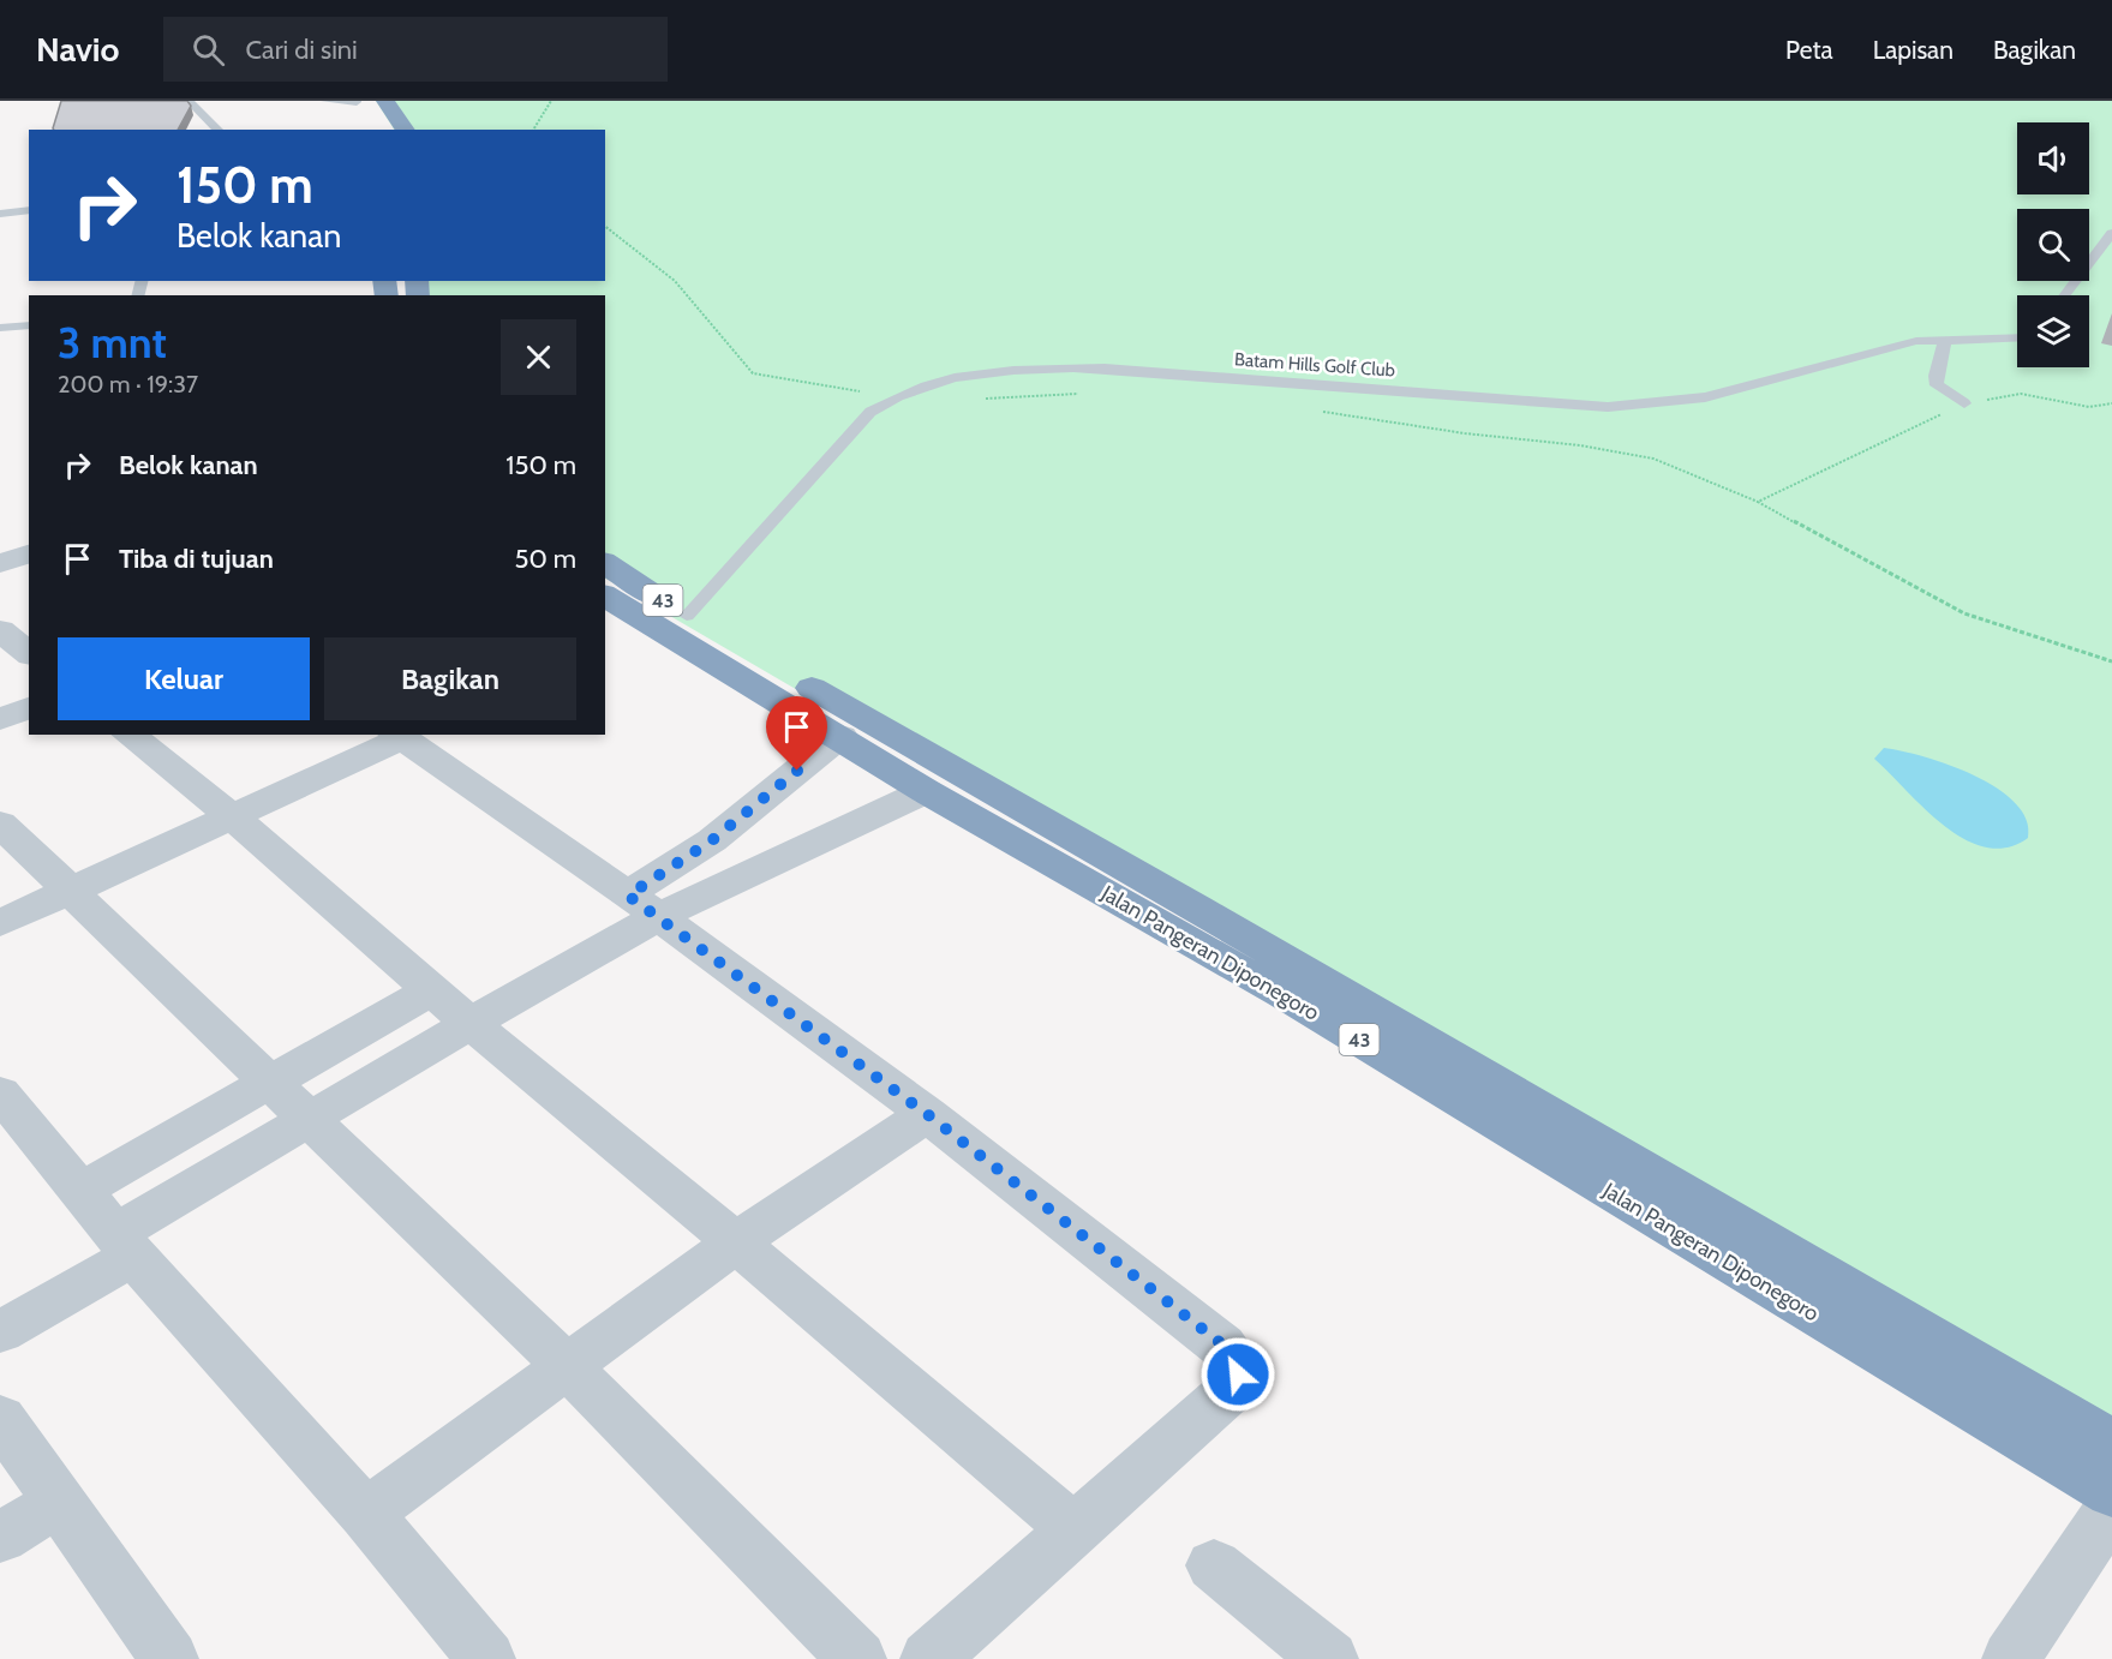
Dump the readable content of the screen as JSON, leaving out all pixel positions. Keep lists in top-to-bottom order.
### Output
{
  "streets": {
    "highway": ["43", "Jalan Pangeran Diponegoro"],
    "lane": ["Batam Hills Golf Club"]
  },
  "crossings": [
    ["Batam Hills Golf Club", "Jalan Pangeran Diponegoro"]
  ],
  "page": {
    "header": "Navio",
    "search": "Cari di sini",
    "nav": ["Peta", "Lapisan", "Bagikan"],
    "turn": ["150 m", "Belok kanan"],
    "heading": ["3 mnt", "200 m · 19:37"],
    "list": [
      {
        "name": "Belok kanan",
        "value": "150 m"
      },
      {
        "name": "Tiba di tujuan",
        "value": "50 m"
      }
    ],
    "buttons": ["Keluar", "Bagikan"]
  }
}
